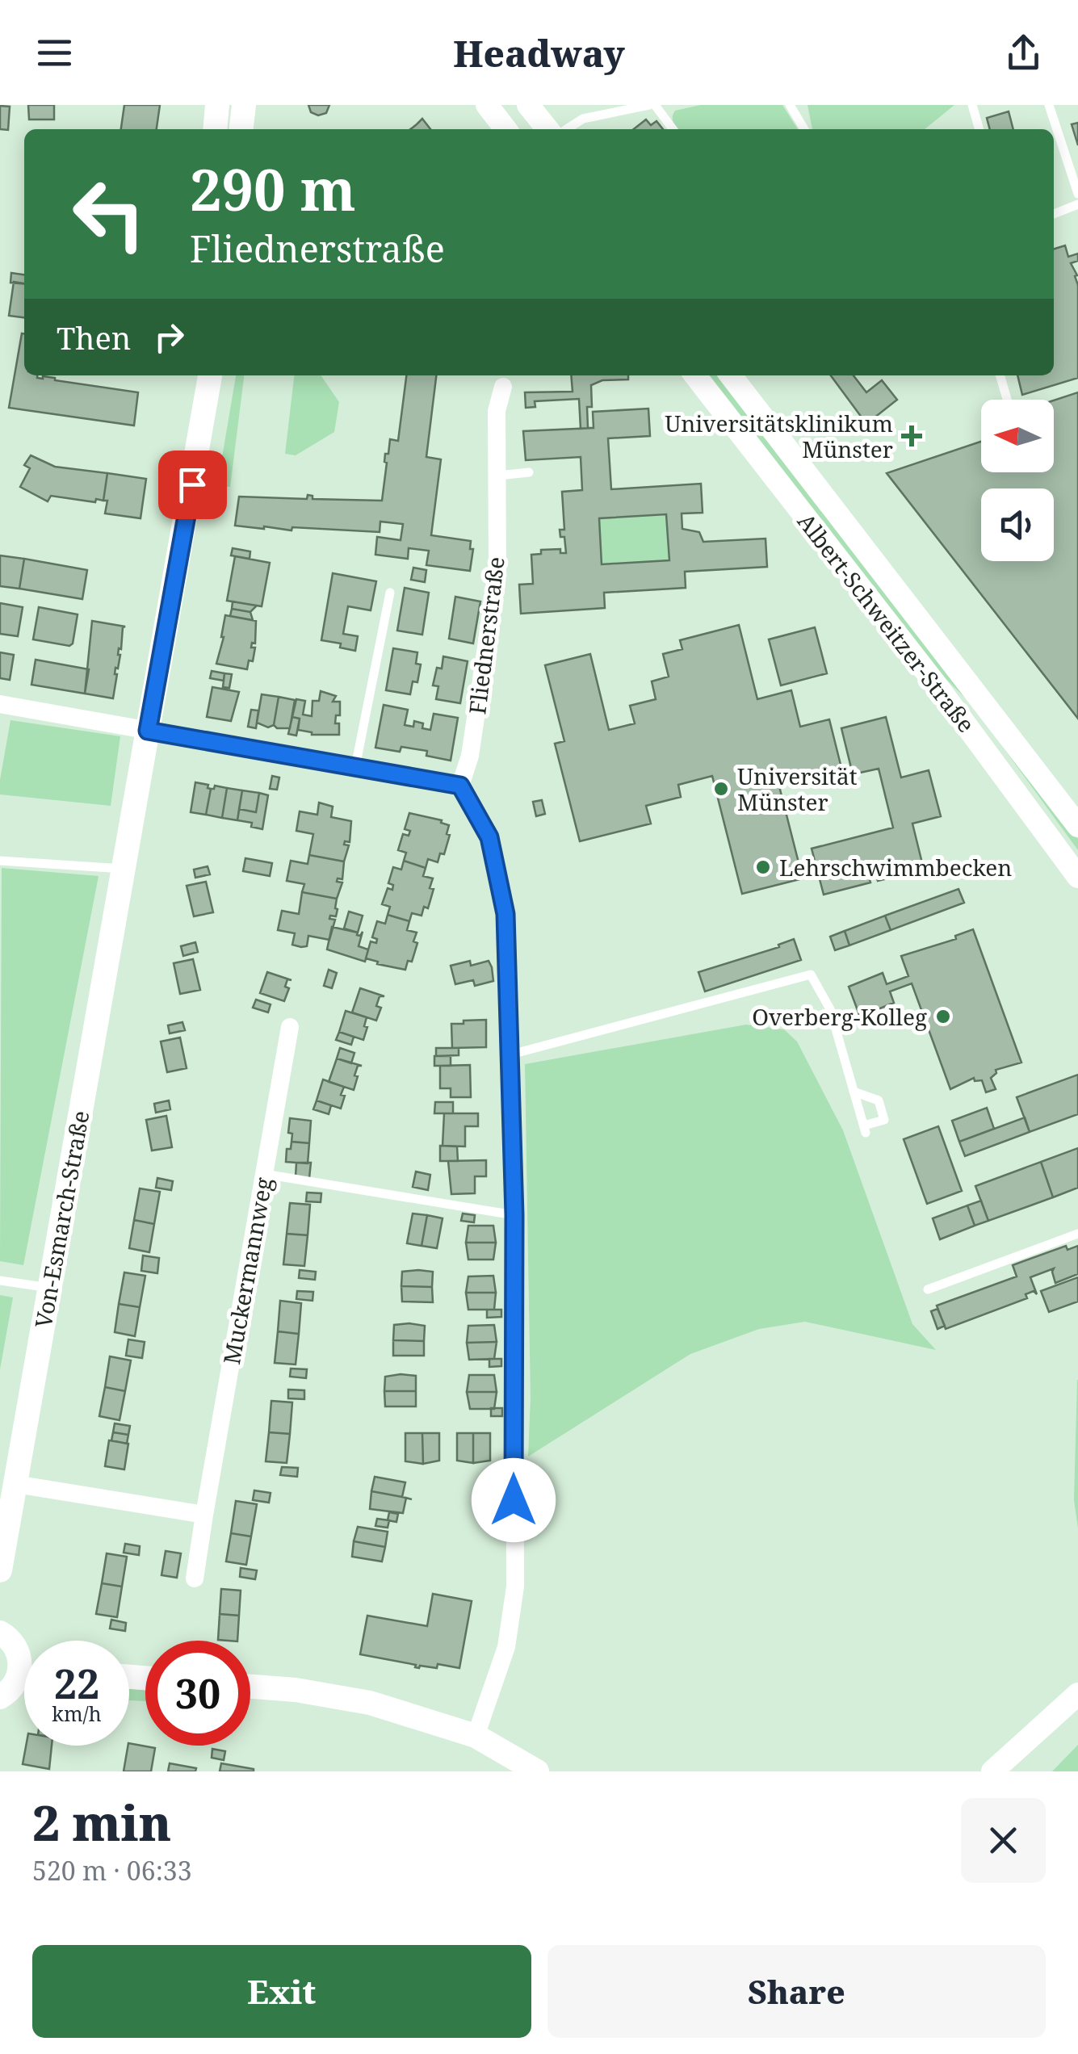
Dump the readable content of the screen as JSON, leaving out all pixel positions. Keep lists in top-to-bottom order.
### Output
{
  "streets": {
    "main road": ["Von-Esmarch-Straße"],
    "street": ["Albert-Schweitzer-Straße", "Fliednerstraße", "Muckermannweg"]
  },
  "places": {
    "health": ["Universitätsklinikum Münster"],
    "other": ["Universität Münster", "Lehrschwimmbecken", "Overberg-Kolleg"]
  },
  "north": "left",
  "page": {
    "header": "Headway",
    "turn": ["290 m", "Fliednerstraße"],
    "then": "Then",
    "speed": "22 km/h",
    "limit": "30",
    "heading": ["2 min", "520 m · 06:33"],
    "buttons": ["Exit", "Share"]
  }
}
